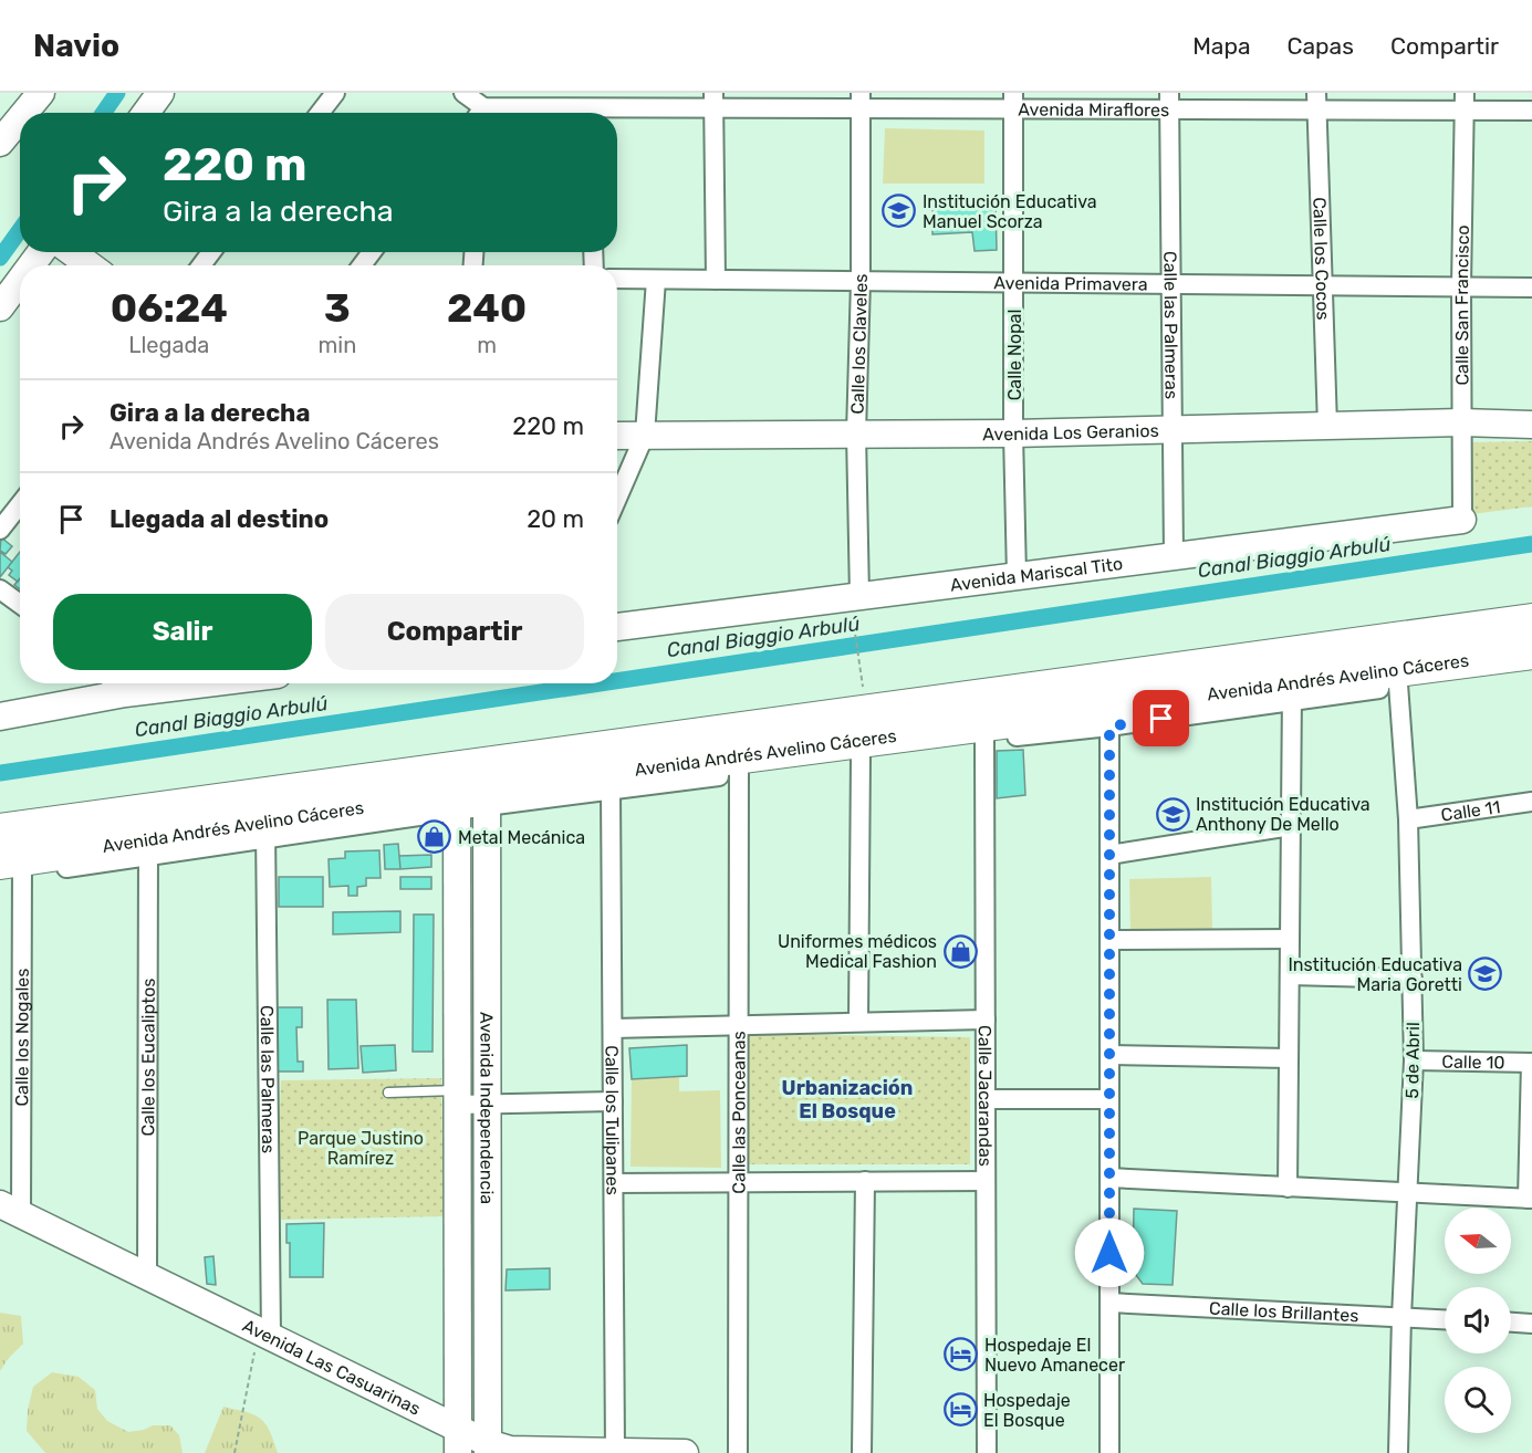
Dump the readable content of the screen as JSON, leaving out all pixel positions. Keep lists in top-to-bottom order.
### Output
{
  "streets": {
    "highway": ["Avenida Andrés Avelino Cáceres"],
    "street": [
      "Avenida Miraflores",
      "Calle los Cocos",
      "Avenida Primavera",
      "Calle San Francisco",
      "Calle las Palmeras",
      "Calle los Claveles",
      "Calle Nopal",
      "Avenida Los Geranios",
      "Avenida Mariscal Tito",
      "Calle 11",
      "Calle los Nogales",
      "Calle los Eucaliptos",
      "5 de Abril",
      "Calle 10",
      "Calle Jacarandas",
      "Avenida Independencia",
      "Calle las Ponceanas",
      "Calle los Tulipanes",
      "Calle los Brillantes",
      "Avenida Las Casuarinas"
    ]
  },
  "crossings": [
    ["Avenida Miraflores", "Calle los Cocos"],
    ["Avenida Miraflores", "Calle San Francisco"],
    ["Avenida Miraflores", "Calle las Palmeras"],
    ["Avenida Miraflores", "Calle los Claveles"],
    ["Avenida Miraflores", "Calle Nopal"],
    ["Calle los Cocos", "Avenida Primavera"],
    ["Calle los Cocos", "Avenida Los Geranios"],
    ["Avenida Primavera", "Calle San Francisco"],
    ["Avenida Primavera", "Calle las Palmeras"],
    ["Avenida Primavera", "Calle los Claveles"],
    ["Avenida Primavera", "Calle Nopal"],
    ["Calle San Francisco", "Avenida Los Geranios"],
    ["Calle San Francisco", "Avenida Mariscal Tito"],
    ["Calle las Palmeras", "Avenida Los Geranios"],
    ["Calle las Palmeras", "Avenida Mariscal Tito"],
    ["Calle las Palmeras", "Avenida Andrés Avelino Cáceres"],
    ["Calle las Palmeras", "Avenida Las Casuarinas"],
    ["Calle los Claveles", "Avenida Los Geranios"],
    ["Calle los Claveles", "Avenida Mariscal Tito"],
    ["Calle Nopal", "Avenida Los Geranios"],
    ["Calle Nopal", "Avenida Mariscal Tito"],
    ["Avenida Andrés Avelino Cáceres", "Calle los Nogales"],
    ["Avenida Andrés Avelino Cáceres", "Calle los Eucaliptos"],
    ["Avenida Andrés Avelino Cáceres", "5 de Abril"],
    ["Avenida Andrés Avelino Cáceres", "Calle Jacarandas"],
    ["Avenida Andrés Avelino Cáceres", "Avenida Independencia"],
    ["Avenida Andrés Avelino Cáceres", "Calle las Ponceanas"],
    ["Avenida Andrés Avelino Cáceres", "Calle los Tulipanes"],
    ["Calle 11", "5 de Abril"],
    ["Calle los Nogales", "Avenida Las Casuarinas"],
    ["Calle los Eucaliptos", "Avenida Las Casuarinas"],
    ["5 de Abril", "Calle 10"],
    ["5 de Abril", "Calle los Brillantes"],
    ["Avenida Independencia", "Avenida Las Casuarinas"],
    ["Calle los Tulipanes", "Avenida Las Casuarinas"]
  ],
  "districts": ["Urbanización El Bosque"],
  "water": ["Canal Biaggio Arbulú"],
  "parks": ["Parque Justino Ramírez"],
  "places": {
    "school or university": ["Institución Educativa Manuel Scorza", "Institución Educativa Anthony De Mello", "Institución Educativa Maria Goretti"],
    "shop": ["Metal Mecánica", "Uniformes médicos Medical Fashion"],
    "hotel": ["Hospedaje El Nuevo Amanecer", "Hospedaje El Bosque"]
  },
  "north": "left",
  "page": {
    "header": "Navio",
    "nav": ["Mapa", "Capas", "Compartir"],
    "turn": ["220 m", "Gira a la derecha"],
    "eta": [
      "06:24",
      "Llegada",
      "3",
      "min",
      "240",
      "m"
    ],
    "list": [
      {
        "name": "Gira a la derecha",
        "note": "Avenida Andrés Avelino Cáceres",
        "value": "220 m"
      },
      {
        "name": "Llegada al destino",
        "value": "20 m"
      }
    ],
    "buttons": ["Salir", "Compartir"]
  }
}
